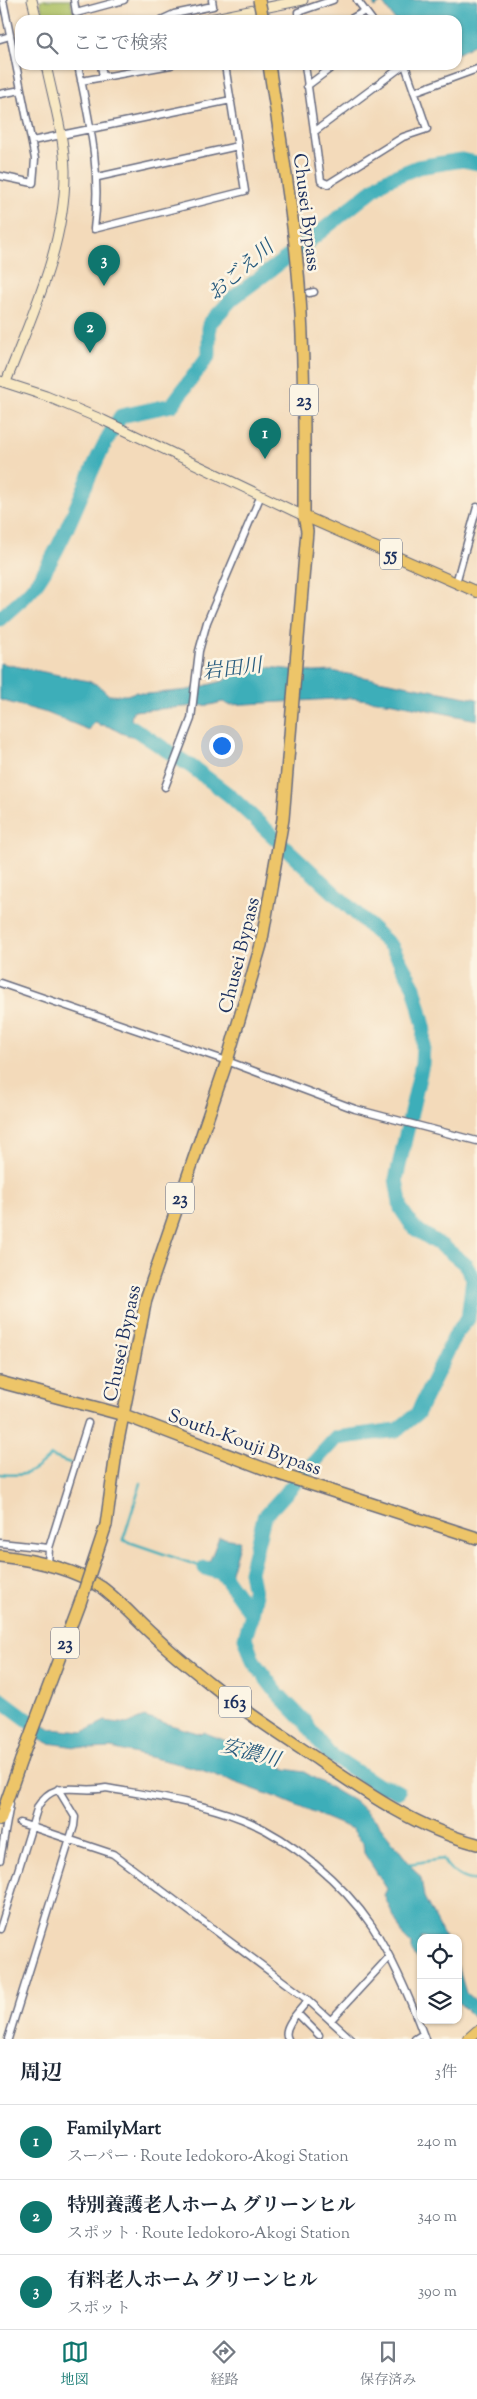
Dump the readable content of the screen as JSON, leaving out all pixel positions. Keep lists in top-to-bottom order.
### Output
{
  "streets": {
    "highway": [
      "Chusei Bypass",
      "23",
      "South-Kouji Bypass",
      "163"
    ],
    "main road": ["55"]
  },
  "crossings": [
    ["Chusei Bypass", "55"],
    ["Chusei Bypass", "South-Kouji Bypass"]
  ],
  "water": ["おごえ川", "岩田川", "安濃川"],
  "page": {
    "search": "ここで検索",
    "pins": ["3", "2", "1"],
    "heading": ["周辺", "3件"],
    "list": [
      {
        "mark": "1",
        "name": "FamilyMart",
        "note": "スーパー · Route Iedokoro-Akogi Station",
        "value": "240 m"
      },
      {
        "mark": "2",
        "name": "特別養護老人ホーム グリーンヒル",
        "note": "スポット · Route Iedokoro-Akogi Station",
        "value": "340 m"
      },
      {
        "mark": "3",
        "name": "有料老人ホーム グリーンヒル",
        "note": "スポット",
        "value": "390 m"
      }
    ],
    "nav": ["地図", "経路", "保存済み"]
  }
}
